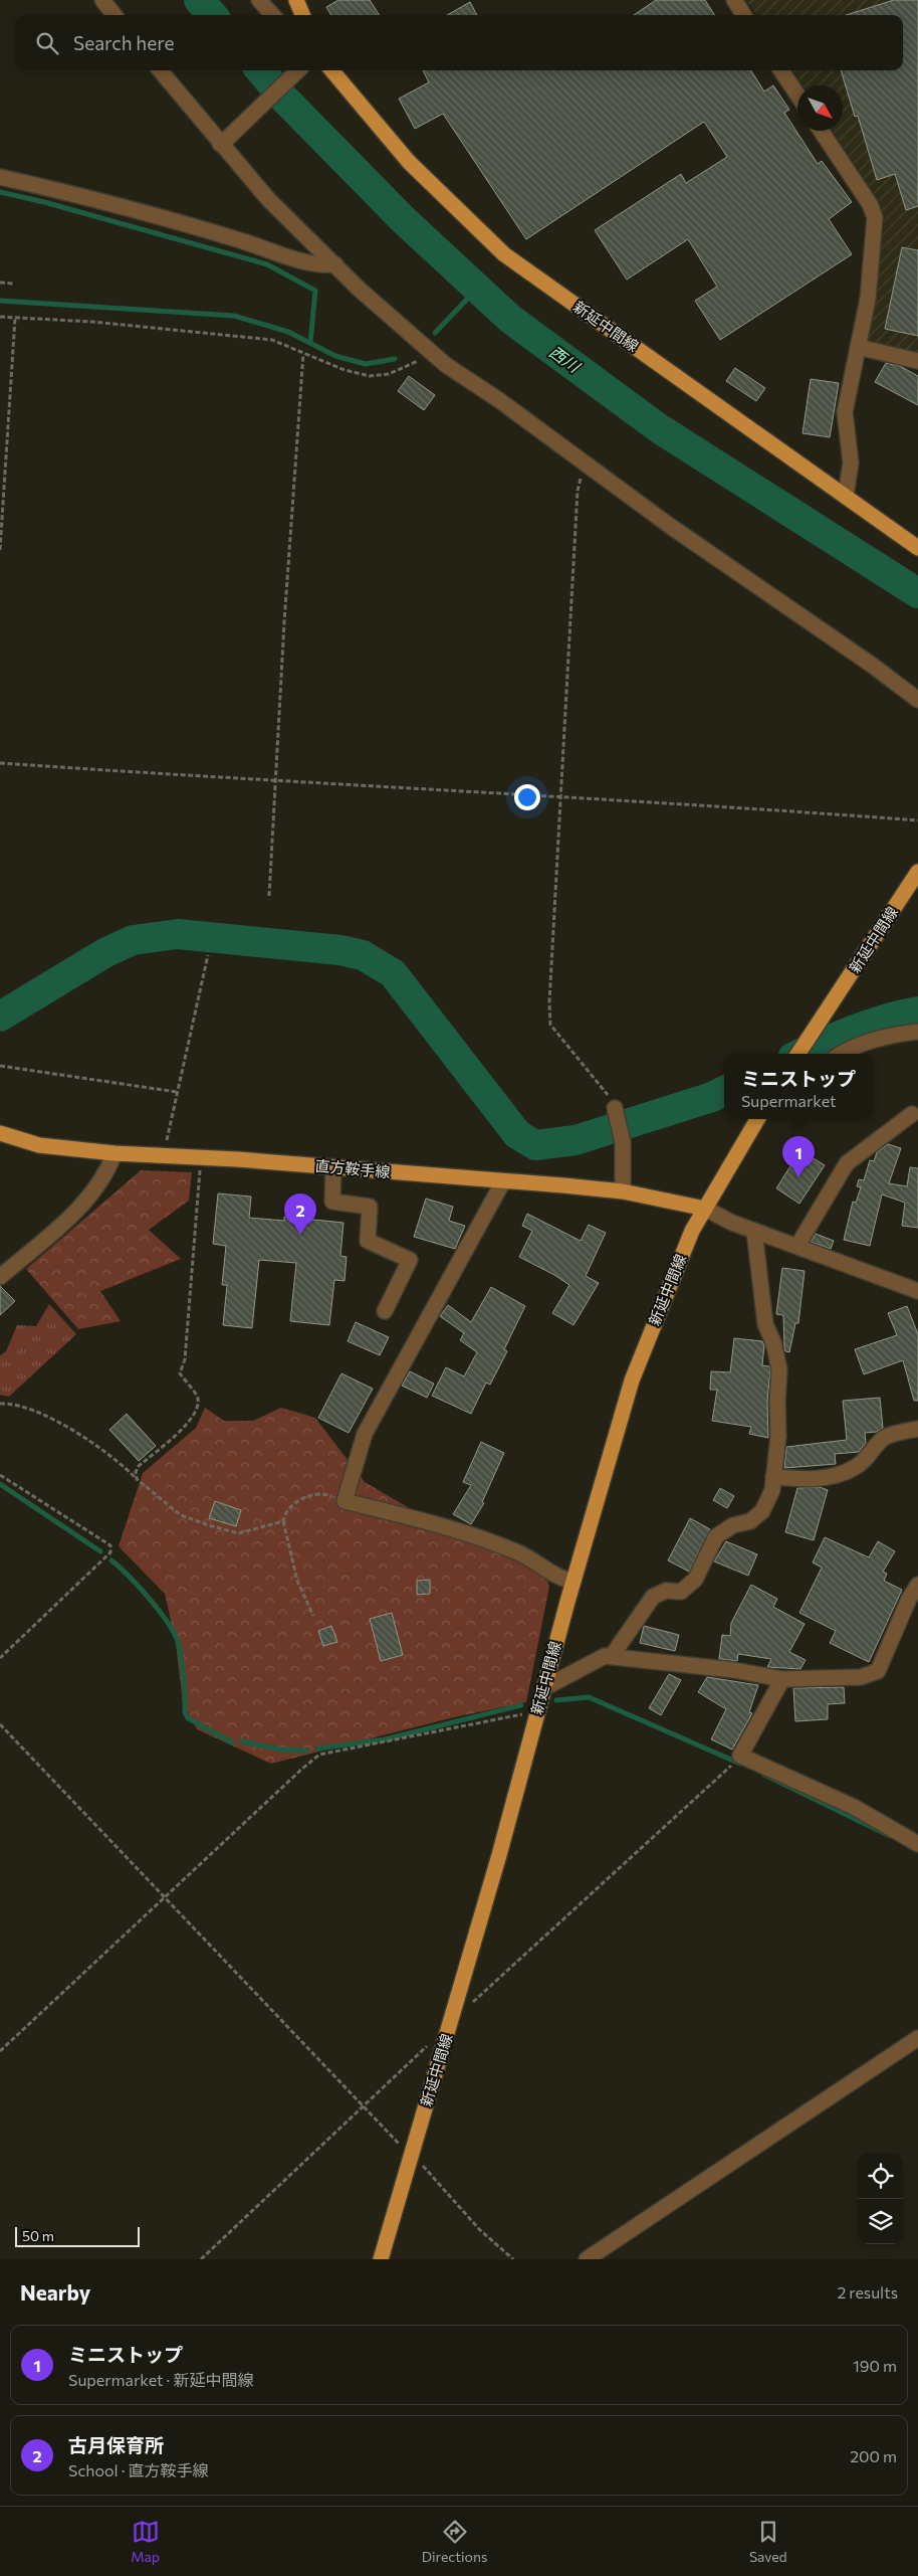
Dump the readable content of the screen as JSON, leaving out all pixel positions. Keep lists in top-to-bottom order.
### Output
{
  "streets": {
    "main road": ["新延中間線", "直方鞍手線"]
  },
  "crossings": [
    ["新延中間線", "直方鞍手線"]
  ],
  "water": ["西川"],
  "scale_bar": "50 m",
  "north": "bottom right",
  "page": {
    "search": "Search here",
    "popup": ["ミニストップ", "Supermarket"],
    "pins": ["1", "2"],
    "scale": "50 m",
    "heading": ["Nearby", "2 results"],
    "list": [
      {
        "mark": "1",
        "name": "ミニストップ",
        "note": "Supermarket · 新延中間線",
        "value": "190 m"
      },
      {
        "mark": "2",
        "name": "古月保育所",
        "note": "School · 直方鞍手線",
        "value": "200 m"
      }
    ],
    "nav": ["Map", "Directions", "Saved"]
  }
}
